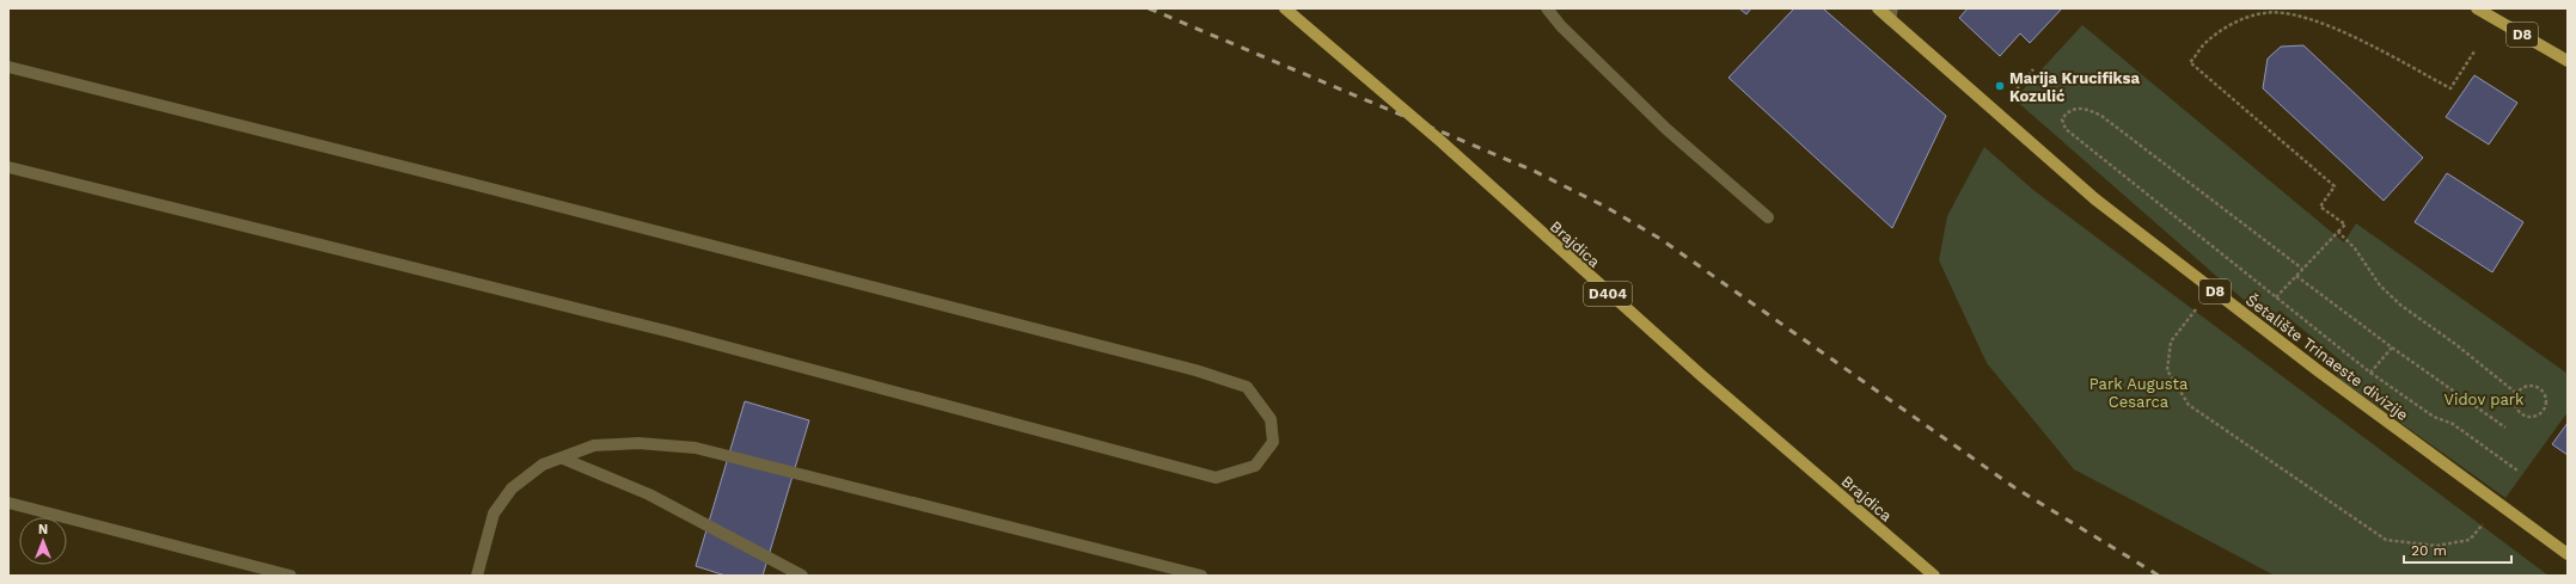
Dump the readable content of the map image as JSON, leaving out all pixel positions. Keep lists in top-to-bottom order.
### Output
{
  "streets": {
    "main road": [
      "D8",
      "Brajdica",
      "D404",
      "Šetalište Trinaeste divizije"
    ]
  },
  "parks": ["Park Augusta Cesarca", "Vidov park"],
  "places": ["Marija Krucifiksa Kozulić"],
  "scale_bar": "20 m",
  "north": "top"
}
